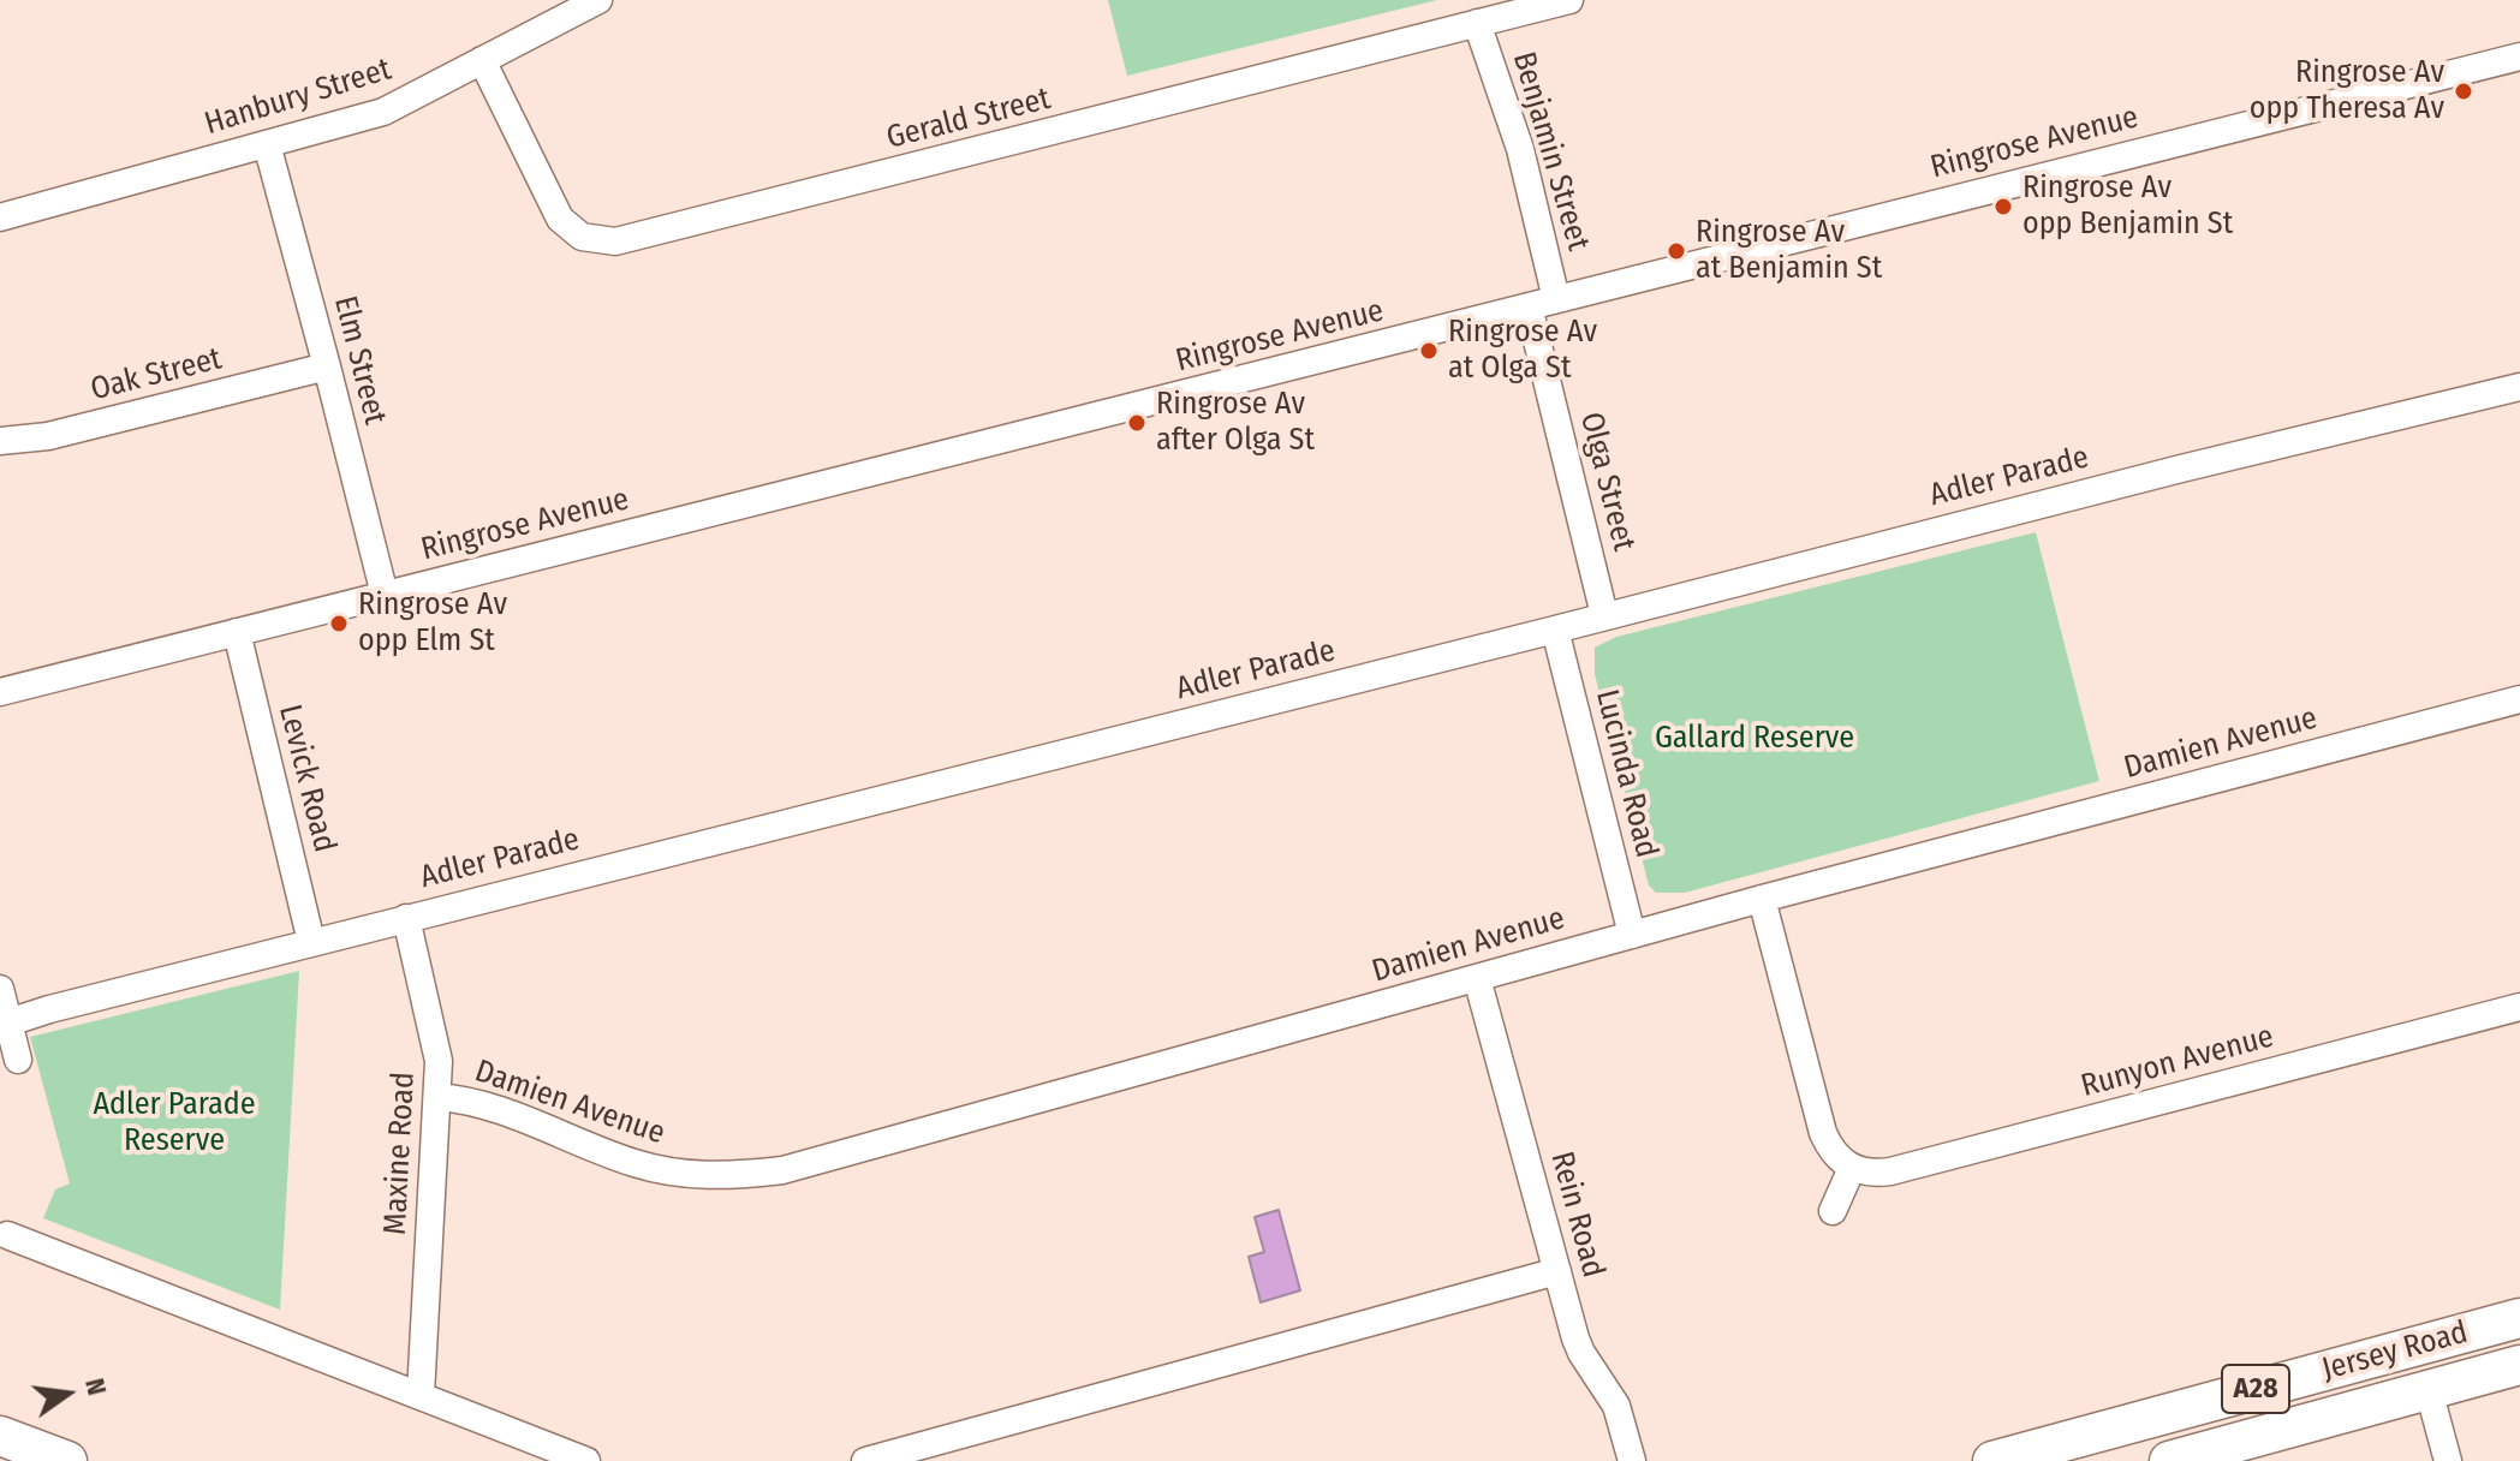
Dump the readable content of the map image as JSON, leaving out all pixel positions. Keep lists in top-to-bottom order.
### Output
{
  "streets": {
    "highway": ["Jersey Road", "A28"],
    "street": [
      "Hanbury Street",
      "Gerald Street",
      "Ringrose Avenue",
      "Benjamin Street",
      "Elm Street",
      "Oak Street",
      "Adler Parade",
      "Olga Street",
      "Damien Avenue",
      "Lucinda Road",
      "Levick Road",
      "Runyon Avenue",
      "Maxine Road",
      "Rein Road"
    ]
  },
  "crossings": [
    ["Hanbury Street", "Gerald Street"],
    ["Hanbury Street", "Elm Street"],
    ["Gerald Street", "Benjamin Street"],
    ["Ringrose Avenue", "Benjamin Street"],
    ["Ringrose Avenue", "Elm Street"],
    ["Ringrose Avenue", "Olga Street"],
    ["Ringrose Avenue", "Levick Road"],
    ["Elm Street", "Oak Street"],
    ["Adler Parade", "Olga Street"],
    ["Adler Parade", "Lucinda Road"],
    ["Adler Parade", "Levick Road"],
    ["Adler Parade", "Maxine Road"],
    ["Damien Avenue", "Lucinda Road"],
    ["Damien Avenue", "Maxine Road"],
    ["Damien Avenue", "Rein Road"]
  ],
  "parks": ["Gallard Reserve", "Adler Parade Reserve"],
  "places": [
    "Ringrose Av opp Theresa Av",
    "Ringrose Av opp Benjamin St",
    "Ringrose Av at Benjamin St",
    "Ringrose Av at Olga St",
    "Ringrose Av after Olga St",
    "Ringrose Av opp Elm St"
  ],
  "north": "right"
}
